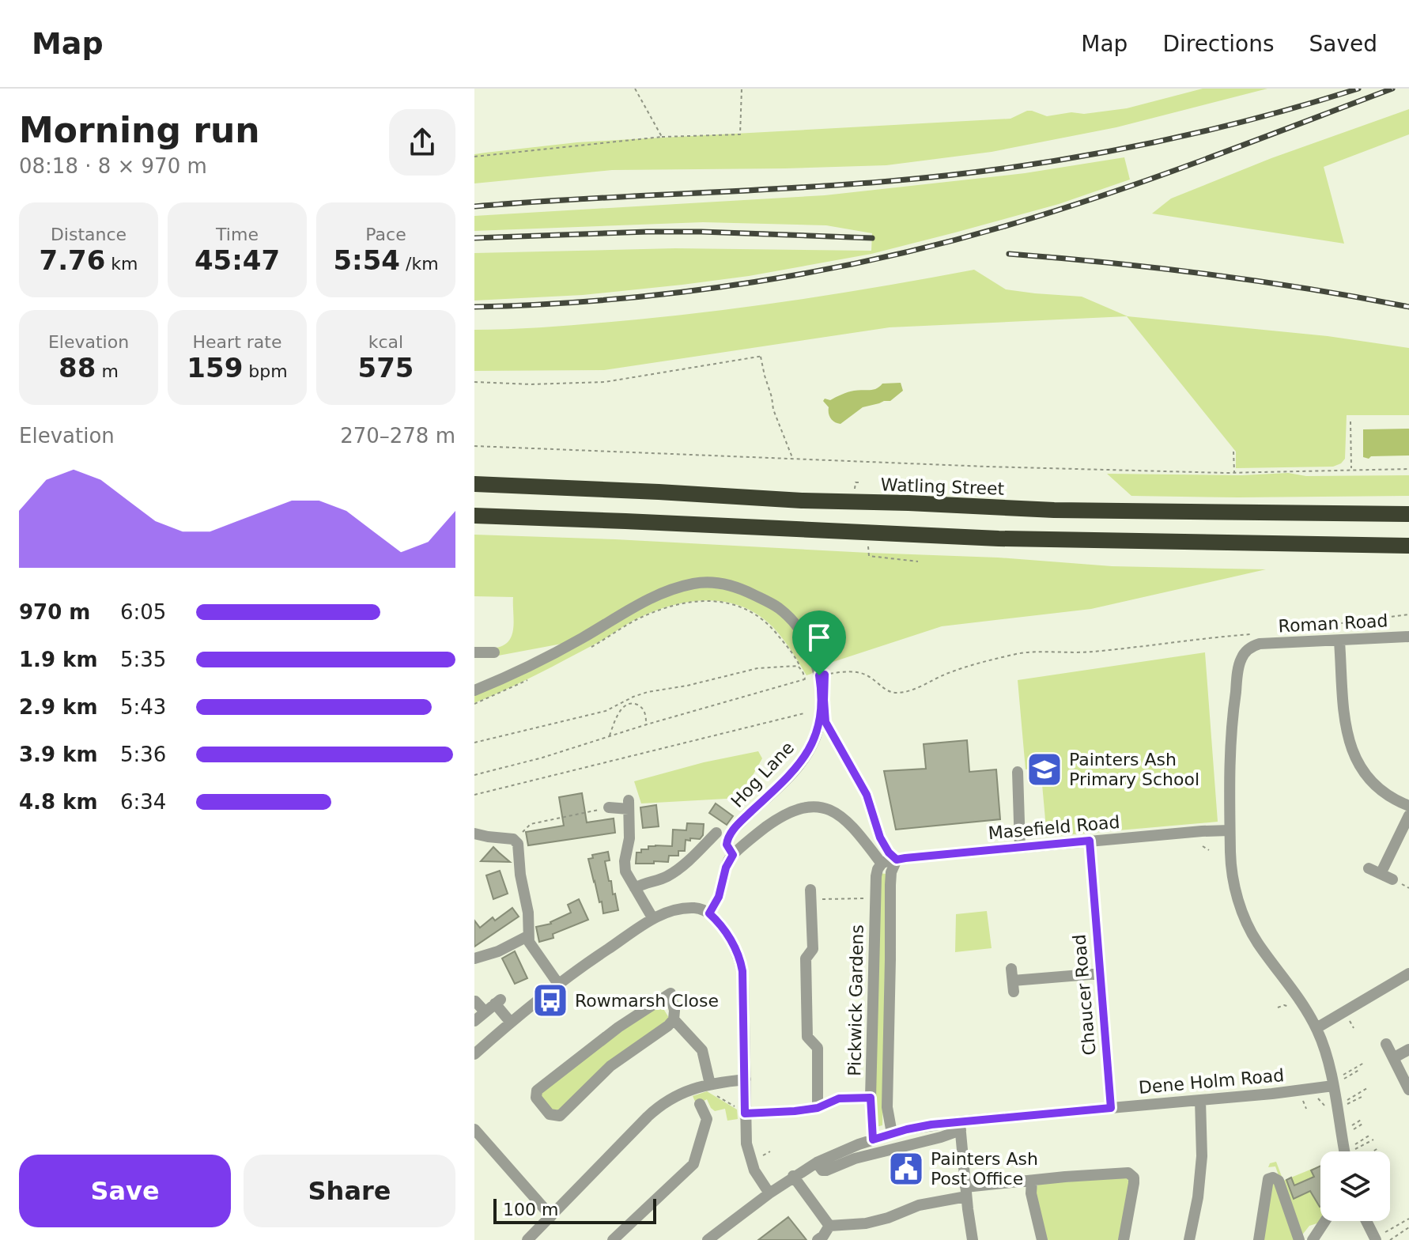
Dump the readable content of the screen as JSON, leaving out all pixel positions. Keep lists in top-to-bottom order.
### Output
{
  "streets": {
    "highway": ["Watling Street"],
    "street": [
      "Roman Road",
      "Hog Lane",
      "Masefield Road",
      "Chaucer Road",
      "Pickwick Gardens",
      "Dene Holm Road"
    ]
  },
  "crossings": [
    ["Masefield Road", "Chaucer Road"],
    ["Masefield Road", "Pickwick Gardens"],
    ["Chaucer Road", "Dene Holm Road"],
    ["Pickwick Gardens", "Dene Holm Road"]
  ],
  "places": {
    "school or university": ["Painters Ash Primary School"],
    "bus stop": ["Rowmarsh Close"],
    "public building": ["Painters Ash Post Office"]
  },
  "scale_bar": "100 m",
  "page": {
    "header": "Map",
    "nav": ["Map", "Directions", "Saved"],
    "heading": ["Morning run", "08:18 · 8 × 970 m"],
    "stats": [
      ["Distance", "7.76 km"],
      ["Time", "45:47"],
      ["Pace", "5:54 /km"],
      ["Elevation", "88 m"],
      ["Heart rate", "159 bpm"],
      ["kcal", "575"]
    ],
    "chart": ["Elevation", "270–278 m"],
    "list": [
      {
        "name": "970 m",
        "note": "6:05"
      },
      {
        "name": "1.9 km",
        "note": "5:35"
      },
      {
        "name": "2.9 km",
        "note": "5:43"
      },
      {
        "name": "3.9 km",
        "note": "5:36"
      },
      {
        "name": "4.8 km",
        "note": "6:34"
      }
    ],
    "buttons": ["Save", "Share"],
    "scale": "100 m"
  }
}
